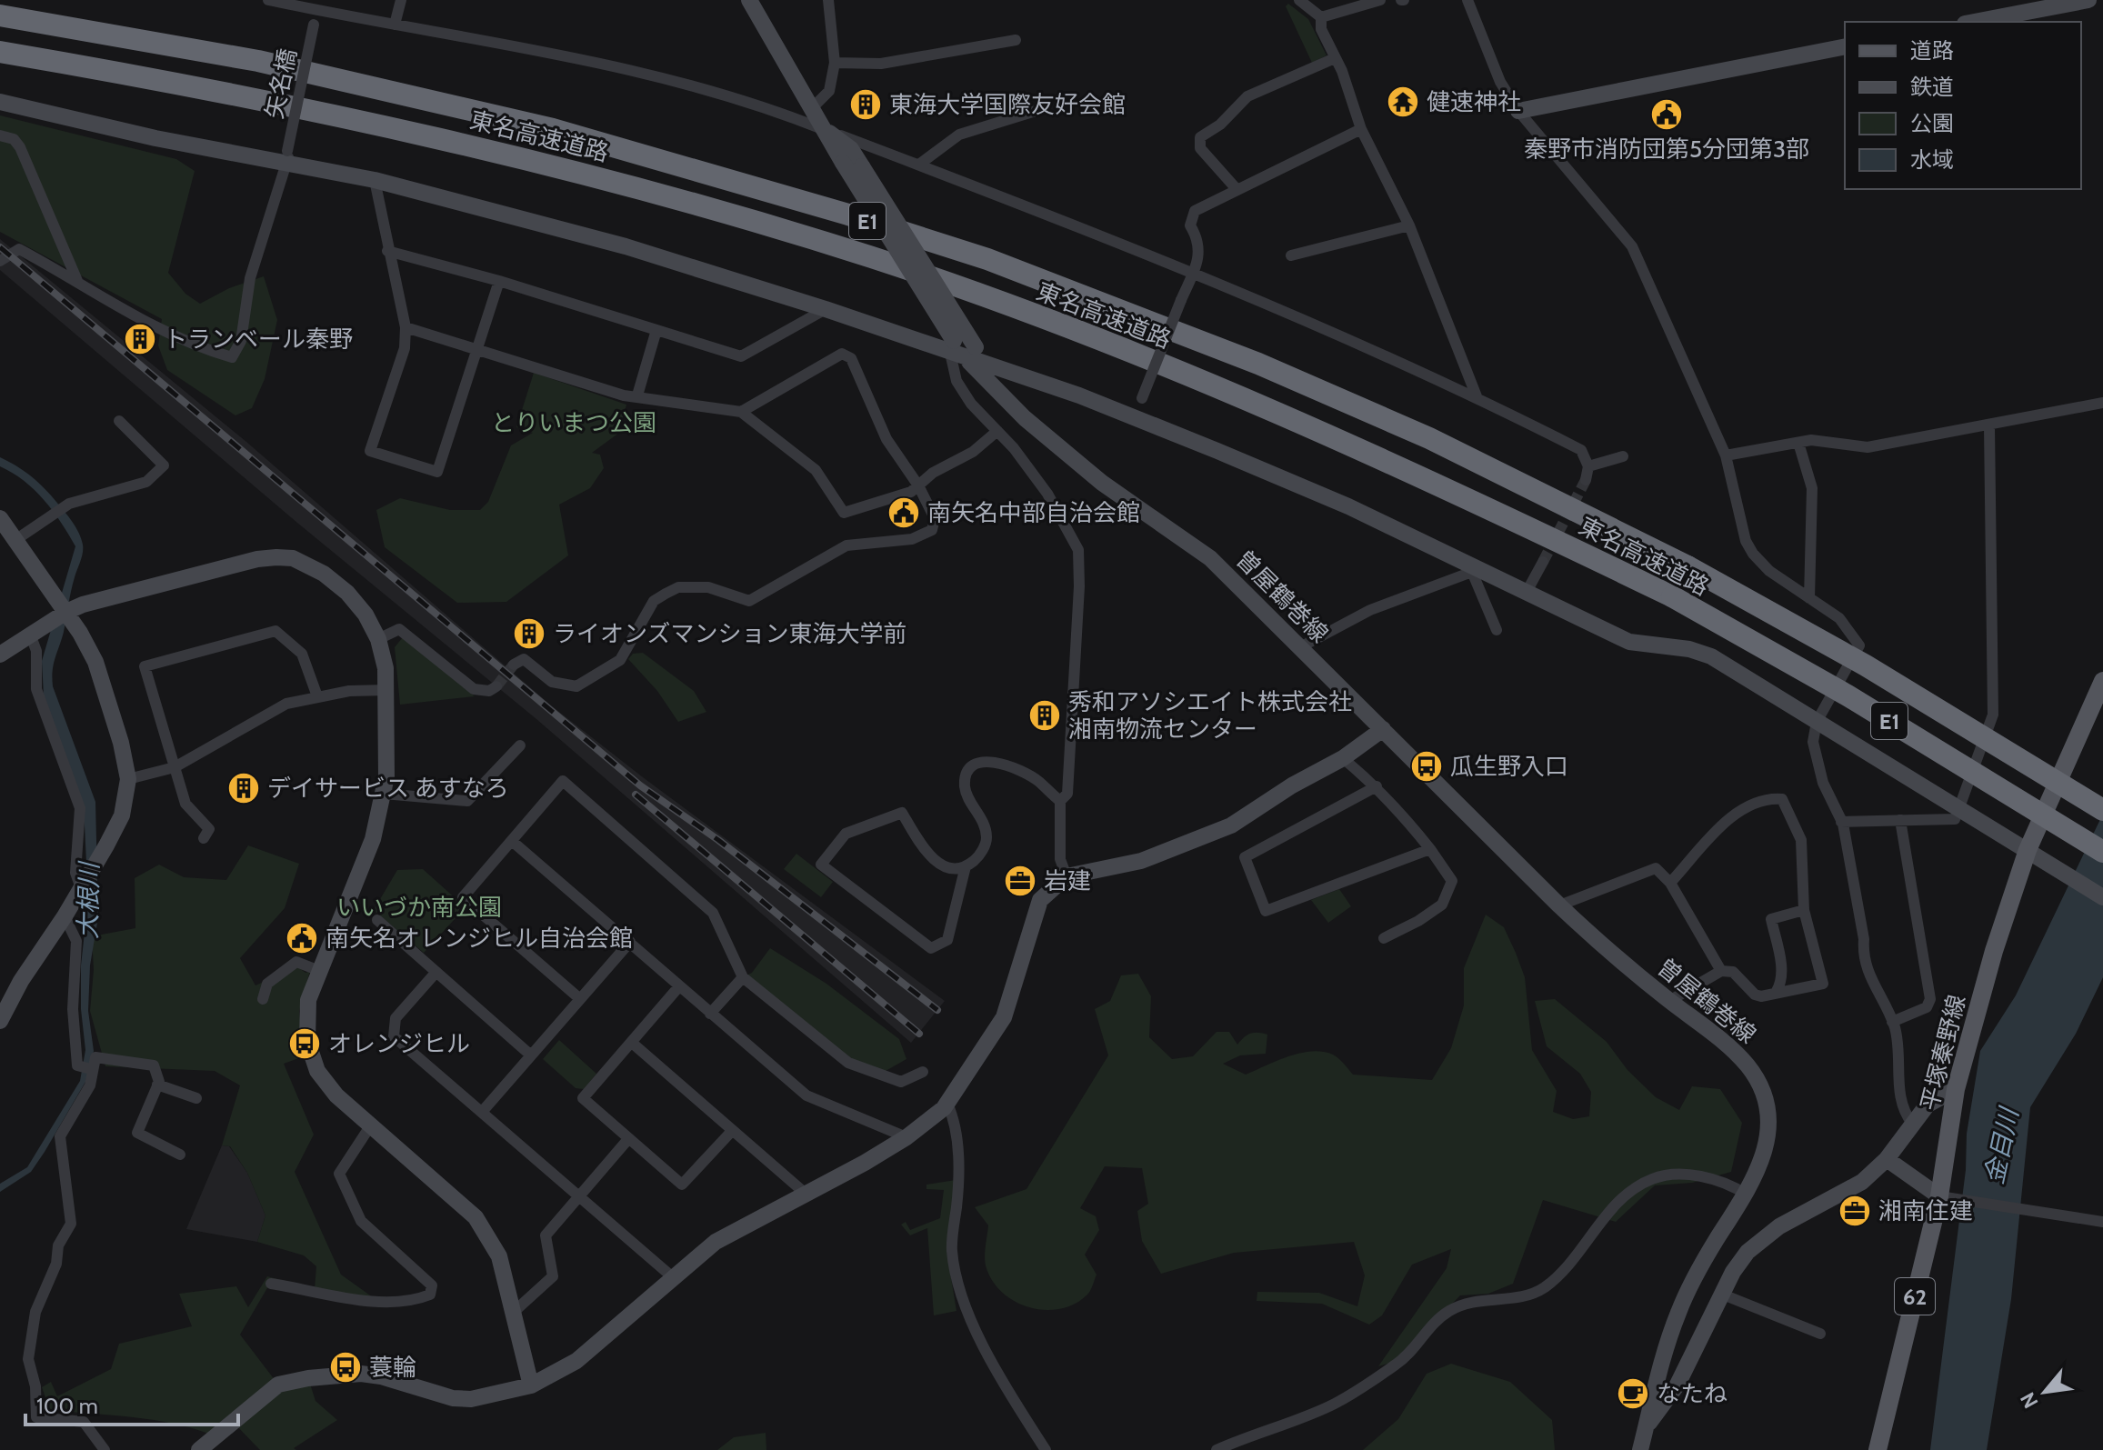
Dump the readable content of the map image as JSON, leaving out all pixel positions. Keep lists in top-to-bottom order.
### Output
{
  "streets": {
    "highway": ["東名高速道路", "E1"],
    "main road": ["平塚秦野線", "62"],
    "street": ["矢名橋", "曽屋鶴巻線"]
  },
  "water": ["大根川", "金目川"],
  "parks": ["とりいまつ公園", "いいづか南公園"],
  "places": {
    "temple": ["健速神社"],
    "building": [
      "東海大学国際友好会館",
      "トランベール秦野",
      "ライオンズマンション東海大学前",
      "秀和アソシエイト株式会社 湘南物流センター",
      "デイサービス あすなろ"
    ],
    "public building": ["秦野市消防団第5分団第3部", "南矢名中部自治会館", "南矢名オレンジヒル自治会館"],
    "bus stop": ["瓜生野入口", "オレンジヒル", "蓑輪"],
    "office": ["岩建", "湘南住建"],
    "cafe": ["なたね"]
  },
  "legend": [
    "道路",
    "鉄道",
    "公園",
    "水域"
  ],
  "scale_bar": "100 m",
  "north": "bottom left"
}
